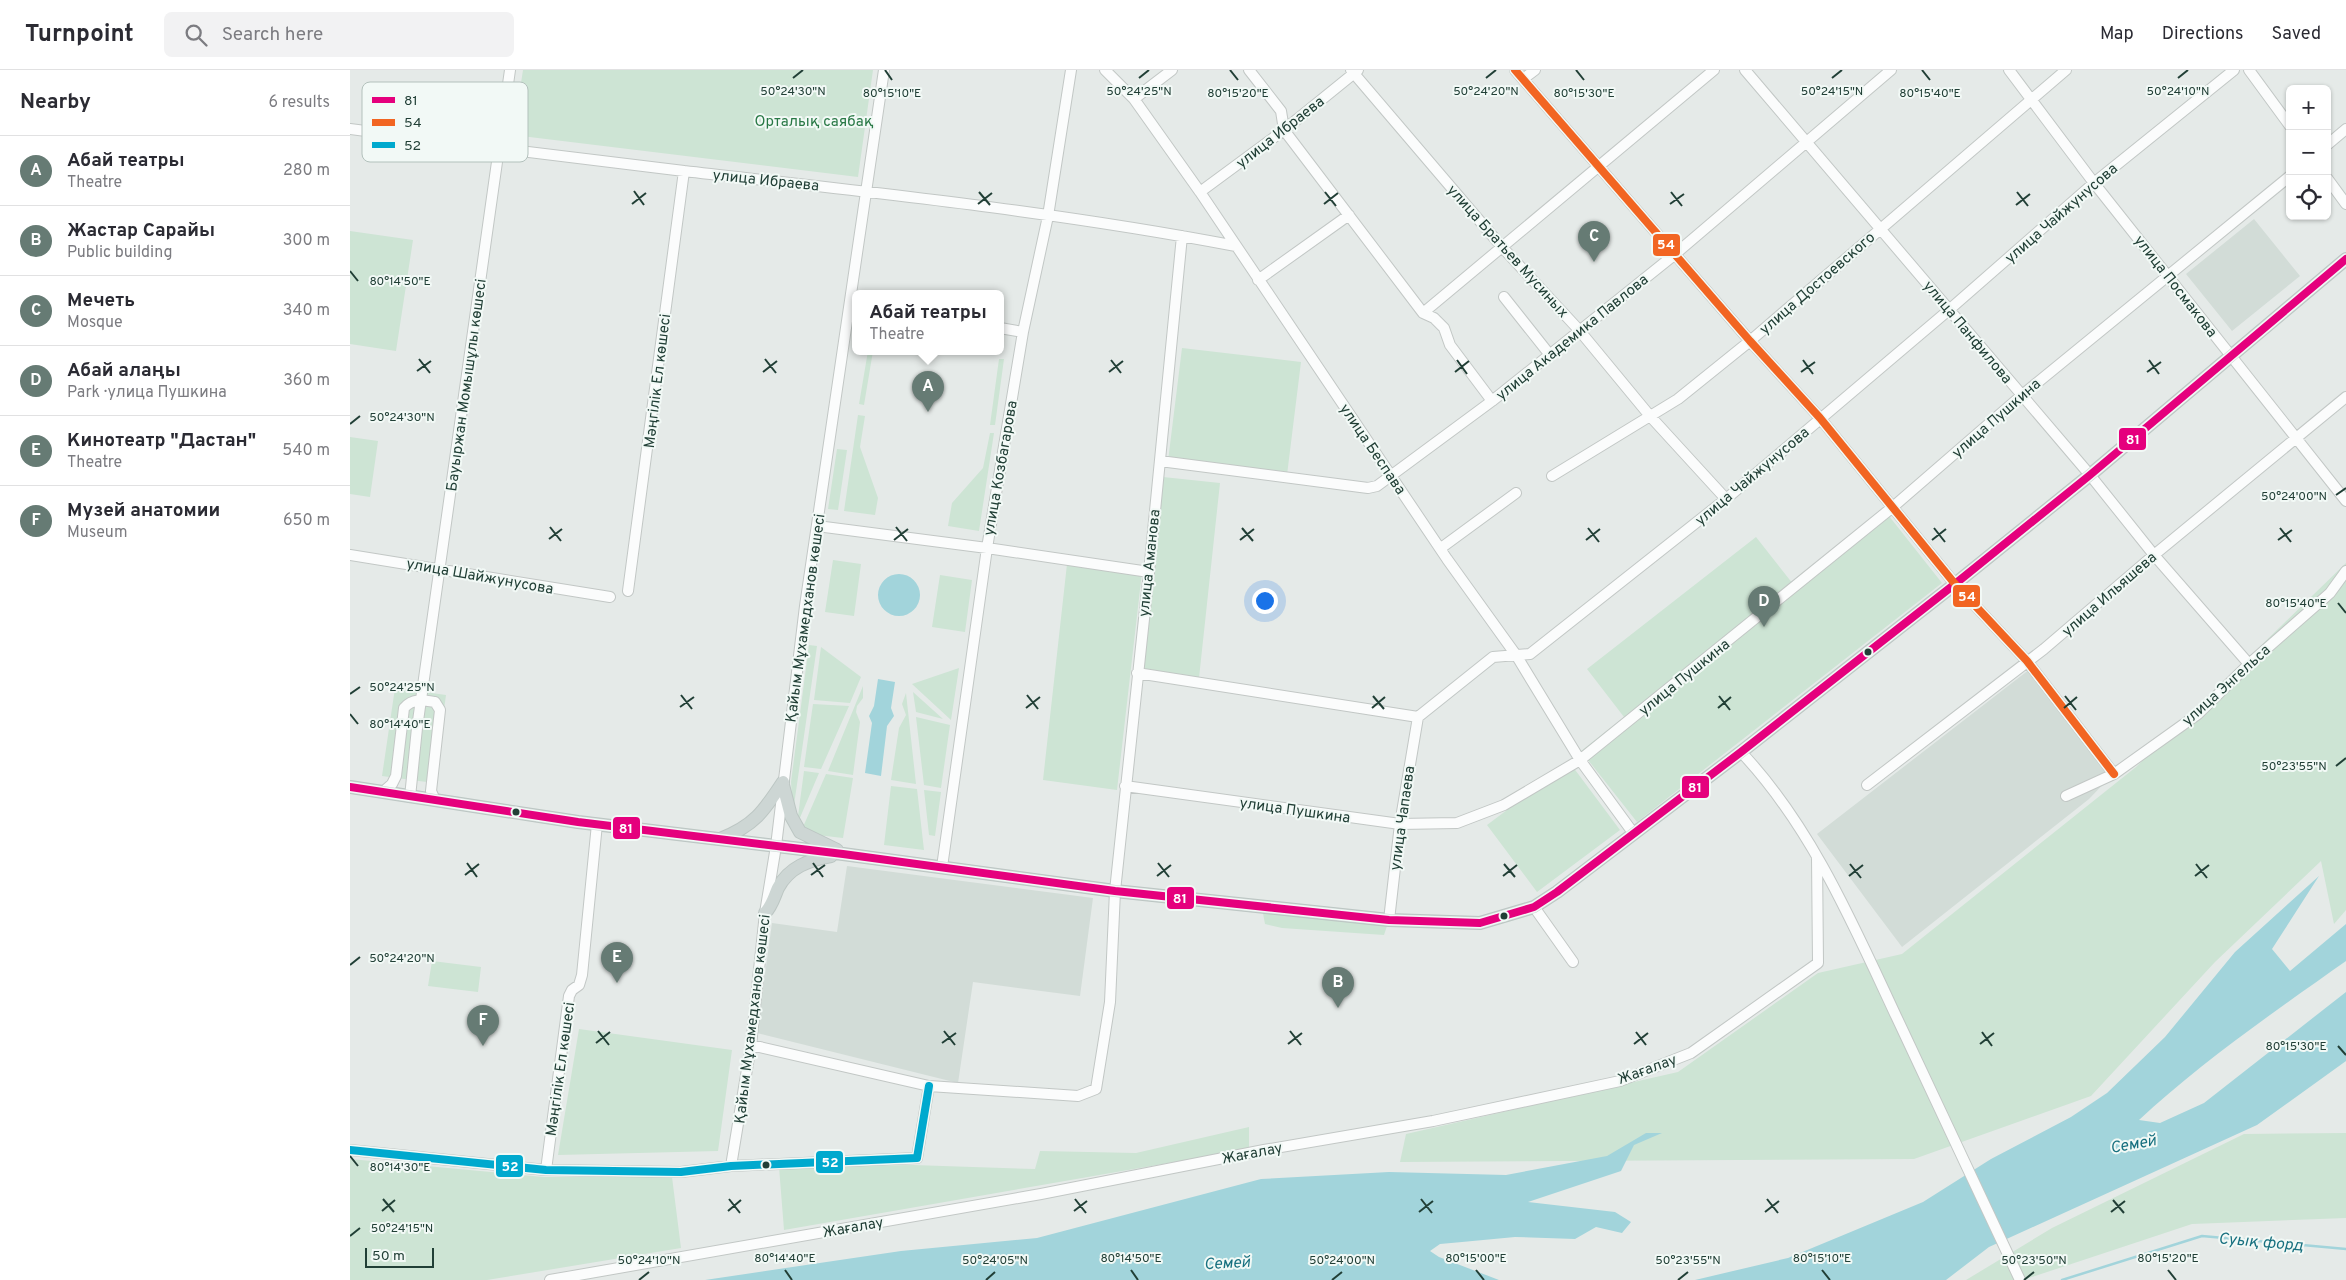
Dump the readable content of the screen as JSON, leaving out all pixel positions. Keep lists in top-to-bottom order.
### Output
{
  "streets": {
    "street": [
      "улица Ибраева",
      "улица Чайжунусова",
      "улица Братьев Мусиных",
      "улица Достоевского",
      "улица Посмакова",
      "улица Панфилова",
      "улица Академика Павлова",
      "Мәңгілік Ел көшесі",
      "Бауыржан Момышұлы көшесі",
      "улица Пушкина",
      "улица Беспава",
      "улица Козбагарова",
      "улица Аманова",
      "улица Шайжунусова",
      "улица Ильяшева",
      "Қайым Мұхамедханов көшесі",
      "улица Энгельса",
      "улица Чапаева",
      "Жағалау"
    ]
  },
  "crossings": [
    ["улица Ибраева", "улица Братьев Мусиных"],
    ["улица Ибраева", "Мәңгілік Ел көшесі"],
    ["улица Ибраева", "улица Беспава"],
    ["улица Ибраева", "улица Козбагарова"],
    ["улица Ибраева", "улица Аманова"],
    ["улица Ибраева", "Қайым Мұхамедханов көшесі"],
    ["улица Чайжунусова", "улица Братьев Мусиных"],
    ["улица Чайжунусова", "улица Посмакова"],
    ["улица Чайжунусова", "улица Панфилова"],
    ["улица Чайжунусова", "улица Беспава"],
    ["улица Чайжунусова", "улица Чапаева"],
    ["улица Братьев Мусиных", "улица Достоевского"],
    ["улица Братьев Мусиных", "улица Академика Павлова"],
    ["улица Достоевского", "улица Посмакова"],
    ["улица Достоевского", "улица Панфилова"],
    ["улица Посмакова", "улица Пушкина"],
    ["улица Посмакова", "улица Ильяшева"],
    ["улица Панфилова", "улица Академика Павлова"],
    ["улица Панфилова", "улица Пушкина"],
    ["улица Панфилова", "улица Ильяшева"],
    ["улица Панфилова", "улица Энгельса"],
    ["улица Академика Павлова", "улица Беспава"],
    ["улица Академика Павлова", "улица Аманова"],
    ["Бауыржан Момышұлы көшесі", "улица Шайжунусова"],
    ["улица Пушкина", "улица Беспава"],
    ["улица Пушкина", "улица Аманова"],
    ["улица Пушкина", "улица Чапаева"]
  ],
  "water": ["Семей", "Суық форд"],
  "parks": ["Орталық саябақ"],
  "lines": ["transit line 54", "transit line 81", "transit line 52"],
  "legend": ["81", "54", "52"],
  "scale_bar": "50 m",
  "page": {
    "header": "Turnpoint",
    "search": "Search here",
    "nav": ["Map", "Directions", "Saved"],
    "heading": ["Nearby", "6 results"],
    "map_buttons": ["+", "−"],
    "list": [
      {
        "mark": "A",
        "name": "Абай театры",
        "note": "Theatre",
        "value": "280 m"
      },
      {
        "mark": "B",
        "name": "Жастар Сарайы",
        "note": "Public building",
        "value": "300 m"
      },
      {
        "mark": "C",
        "name": "Мечеть",
        "note": "Mosque",
        "value": "340 m"
      },
      {
        "mark": "D",
        "name": "Абай алаңы",
        "note": "Park · улица Пушкина",
        "value": "360 m"
      },
      {
        "mark": "E",
        "name": "Кинотеатр \"Дастан\"",
        "note": "Theatre",
        "value": "540 m"
      },
      {
        "mark": "F",
        "name": "Музей анатомии",
        "note": "Museum",
        "value": "650 m"
      }
    ],
    "pins": [
      "C",
      "A",
      "D",
      "E",
      "B",
      "F"
    ],
    "popup": ["Абай театры", "Theatre"],
    "scale": "50 m"
  },
  "coordinates": [
    "50°24'30\"N",
    "50°24'25\"N",
    "50°24'20\"N",
    "50°24'15\"N",
    "50°24'10\"N",
    "80°15'10\"E",
    "80°15'20\"E",
    "80°15'30\"E",
    "80°15'40\"E",
    "80°14'50\"E",
    "50°24'00\"N",
    "80°14'40\"E",
    "50°23'55\"N",
    "80°14'30\"E",
    "80°15'00\"E",
    "50°24'05\"N",
    "50°23'50\"N"
  ]
}
